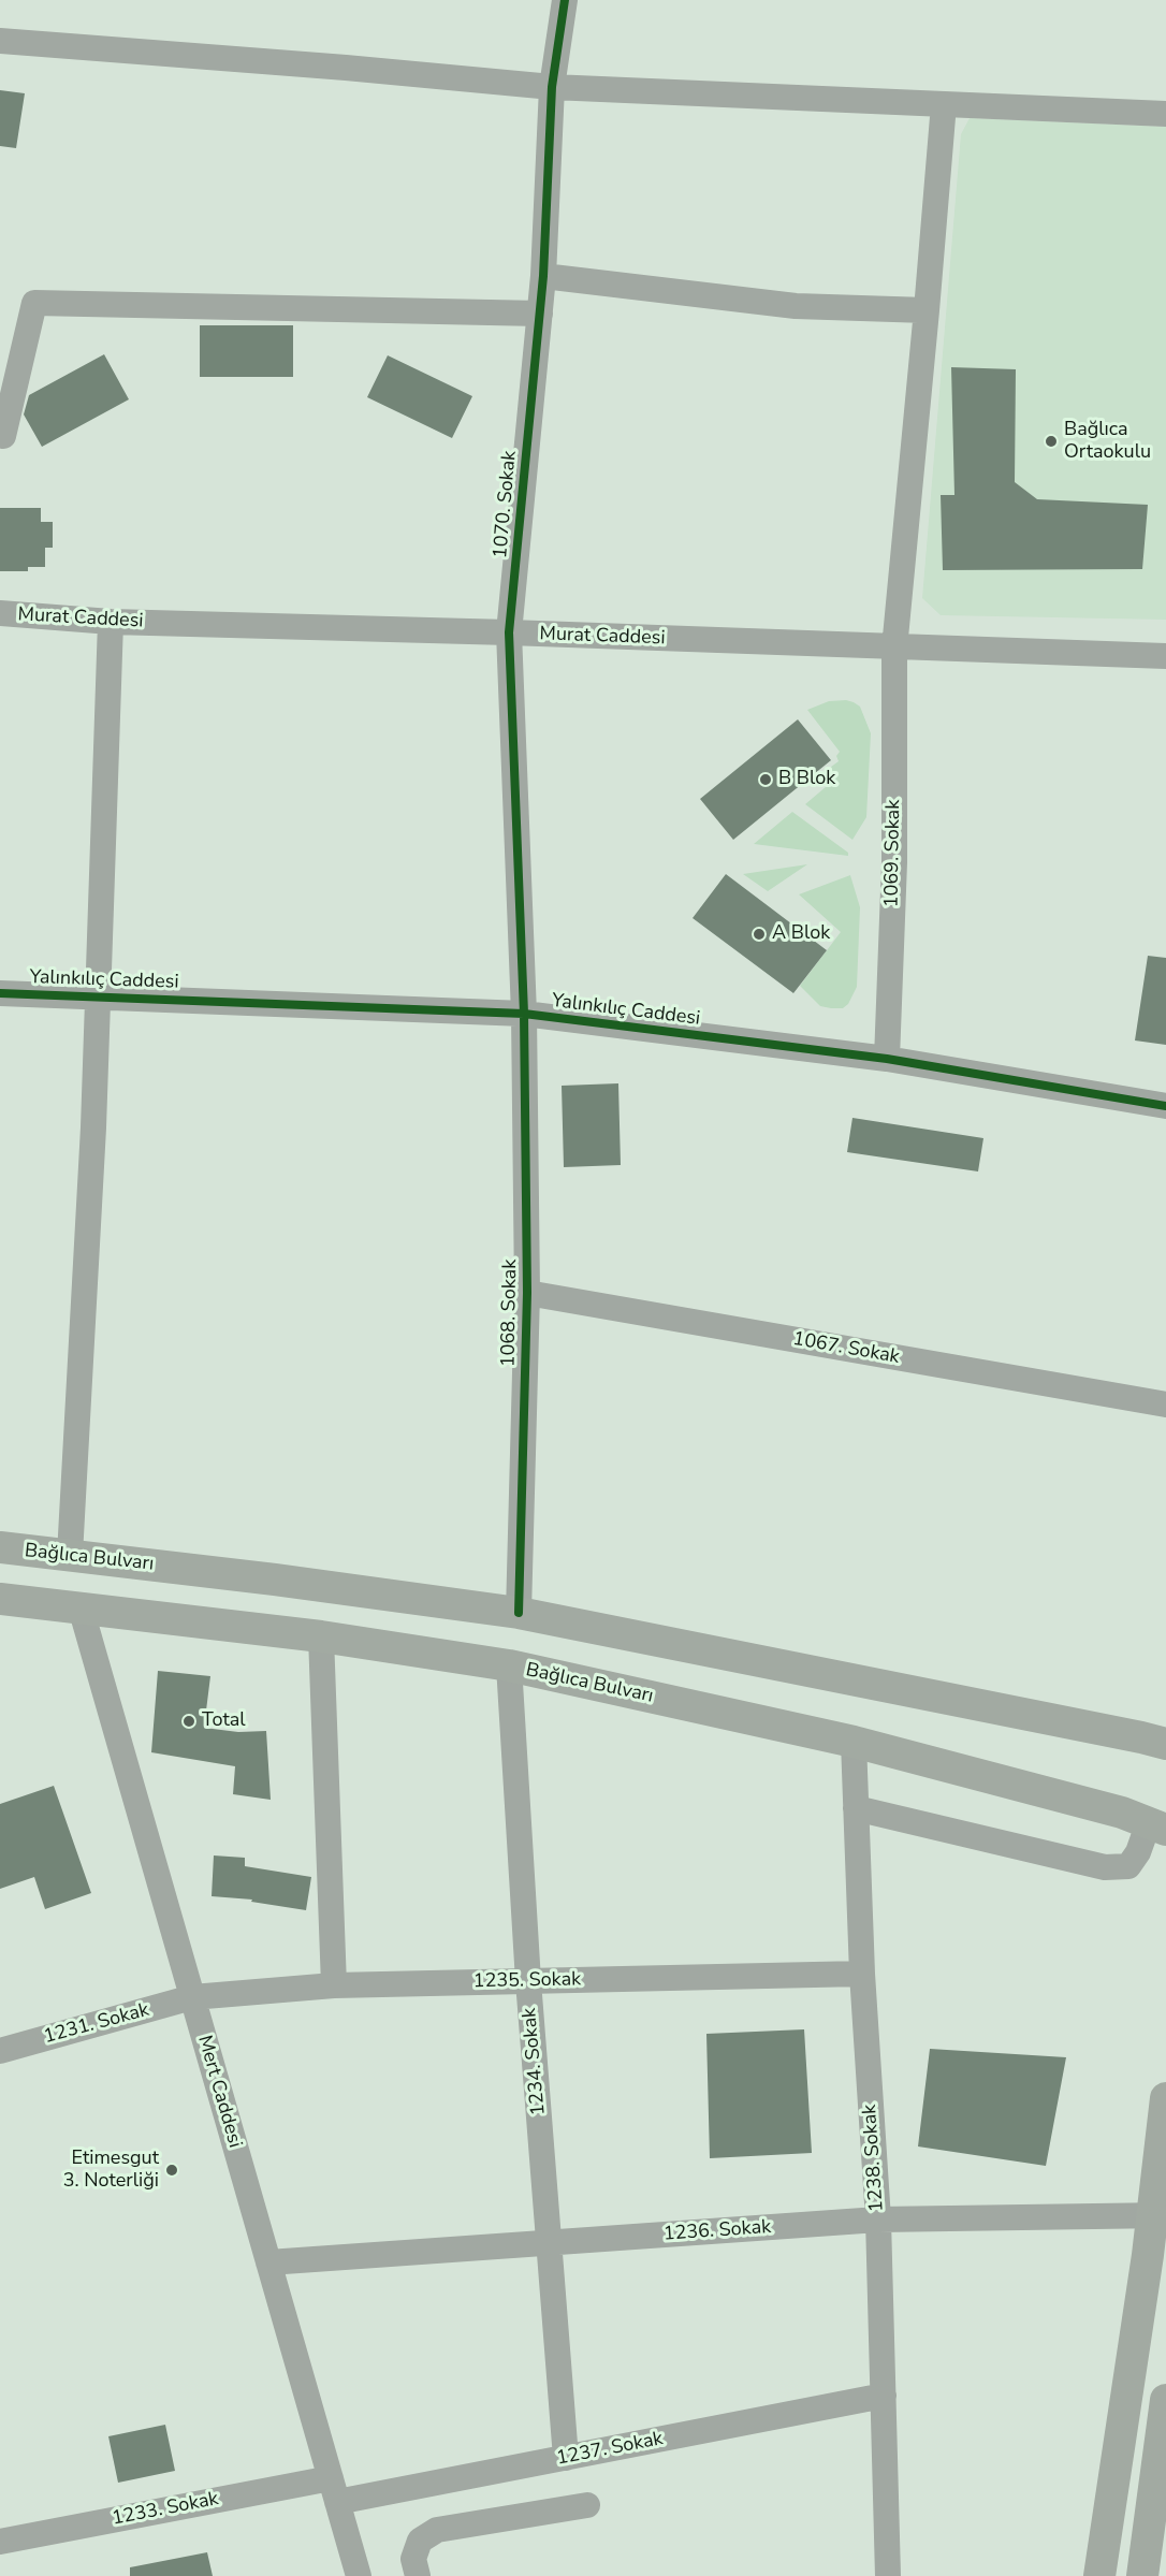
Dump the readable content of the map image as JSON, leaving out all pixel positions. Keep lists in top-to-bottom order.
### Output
{
  "streets": {
    "main road": ["Bağlıca Bulvarı"],
    "street": [
      "1070. Sokak",
      "Murat Caddesi",
      "1069. Sokak",
      "Yalınkılıç Caddesi",
      "1068. Sokak",
      "1067. Sokak",
      "1235. Sokak",
      "1231. Sokak",
      "1234. Sokak",
      "Mert Caddesi",
      "1238. Sokak",
      "1236. Sokak",
      "1237. Sokak",
      "1233. Sokak"
    ]
  },
  "crossings": [
    ["1070. Sokak", "Murat Caddesi"],
    ["1070. Sokak", "Yalınkılıç Caddesi"],
    ["1070. Sokak", "1068. Sokak"],
    ["Murat Caddesi", "1069. Sokak"],
    ["1069. Sokak", "Yalınkılıç Caddesi"],
    ["Yalınkılıç Caddesi", "1068. Sokak"],
    ["1068. Sokak", "1067. Sokak"],
    ["1068. Sokak", "Bağlıca Bulvarı"],
    ["Bağlıca Bulvarı", "1234. Sokak"],
    ["Bağlıca Bulvarı", "Mert Caddesi"],
    ["Bağlıca Bulvarı", "1238. Sokak"],
    ["1235. Sokak", "1231. Sokak"],
    ["1235. Sokak", "1234. Sokak"],
    ["1235. Sokak", "Mert Caddesi"],
    ["1235. Sokak", "1238. Sokak"],
    ["1231. Sokak", "Mert Caddesi"],
    ["1234. Sokak", "1236. Sokak"],
    ["1234. Sokak", "1237. Sokak"],
    ["Mert Caddesi", "1236. Sokak"],
    ["Mert Caddesi", "1237. Sokak"],
    ["Mert Caddesi", "1233. Sokak"],
    ["1238. Sokak", "1236. Sokak"],
    ["1238. Sokak", "1237. Sokak"],
    ["1237. Sokak", "1233. Sokak"]
  ],
  "places": [
    "Bağlıca Ortaokulu",
    "B Blok",
    "A Blok",
    "Total",
    "Etimesgut 3. Noterliği"
  ]
}
